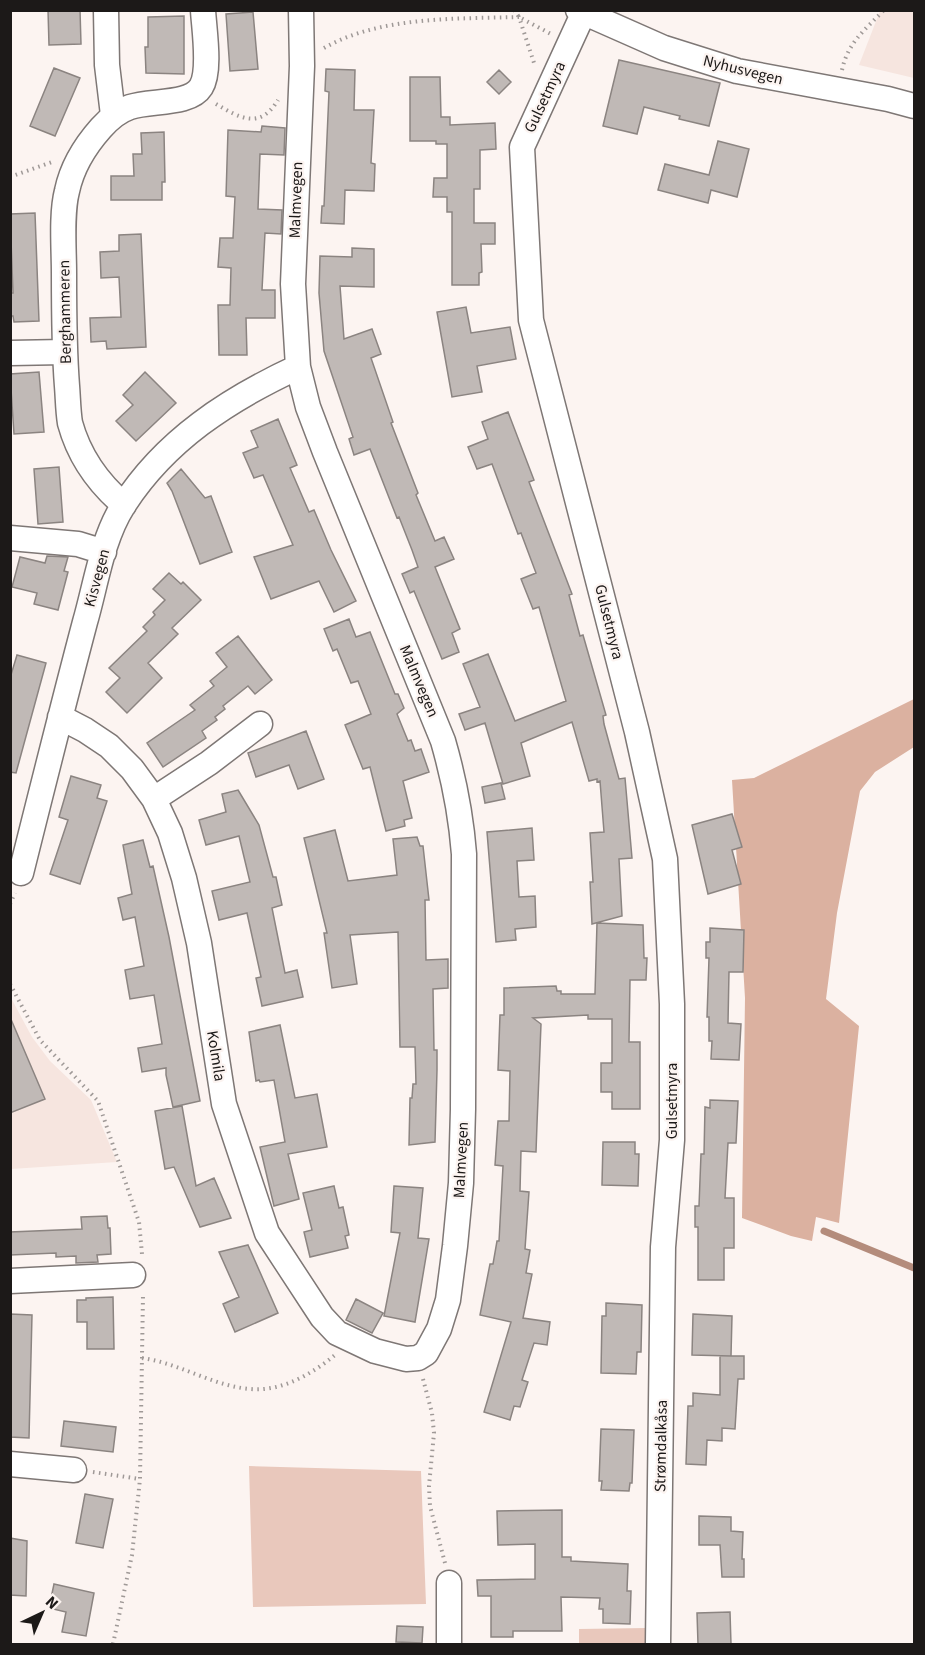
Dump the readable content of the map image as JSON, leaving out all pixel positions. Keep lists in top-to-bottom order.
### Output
{
  "streets": {
    "street": [
      "Nyhusvegen",
      "Gulsetmyra",
      "Malmvegen",
      "Berghammeren",
      "Kisvegen",
      "Kolmila",
      "Strømdalkåsa"
    ]
  },
  "crossings": [
    ["Nyhusvegen", "Gulsetmyra"],
    ["Gulsetmyra", "Strømdalkåsa"],
    ["Malmvegen", "Kisvegen"],
    ["Malmvegen", "Kolmila"],
    ["Berghammeren", "Kisvegen"],
    ["Kisvegen", "Kolmila"]
  ],
  "north": "top right"
}
